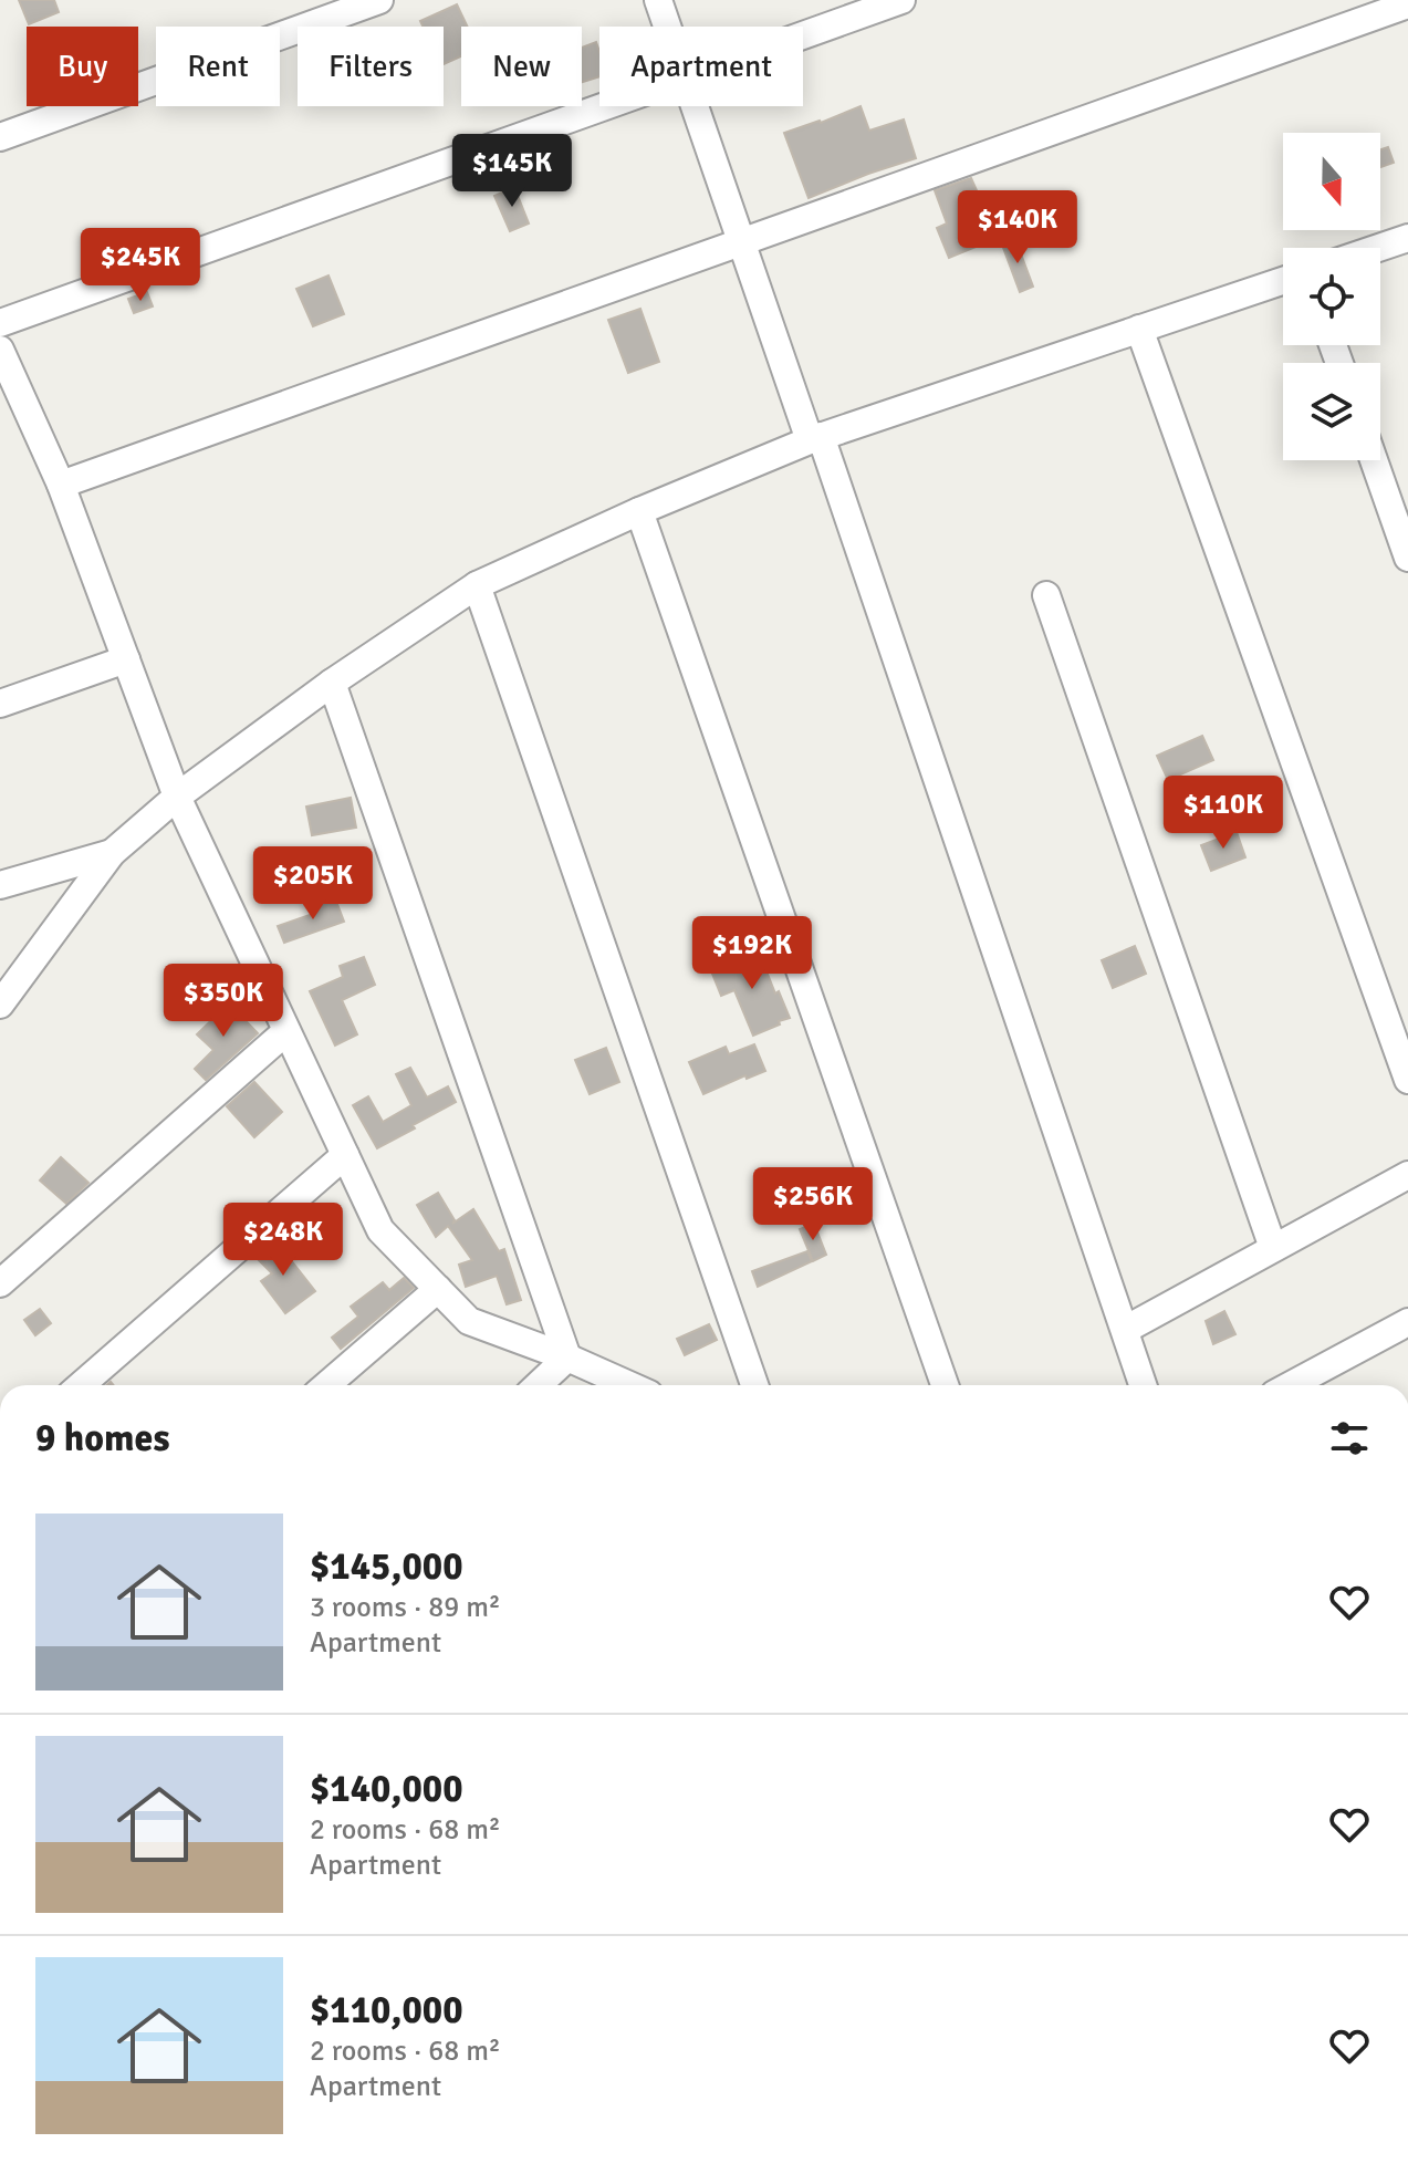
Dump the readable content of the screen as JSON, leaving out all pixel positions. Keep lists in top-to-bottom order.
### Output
{
  "north": "bottom",
  "page": {
    "chip": [
      "Buy",
      "Rent",
      "Filters",
      "New",
      "Apartment"
    ],
    "price": [
      "$145K",
      "$140K",
      "$245K",
      "$110K",
      "$205K",
      "$192K",
      "$350K",
      "$256K",
      "$248K"
    ],
    "heading": "9 homes",
    "list": [
      {
        "name": "$145,000",
        "note": "3 rooms · 89 m² · Apartment"
      },
      {
        "name": "$140,000",
        "note": "2 rooms · 68 m² · Apartment"
      },
      {
        "name": "$110,000",
        "note": "2 rooms · 68 m² · Apartment"
      }
    ]
  }
}
